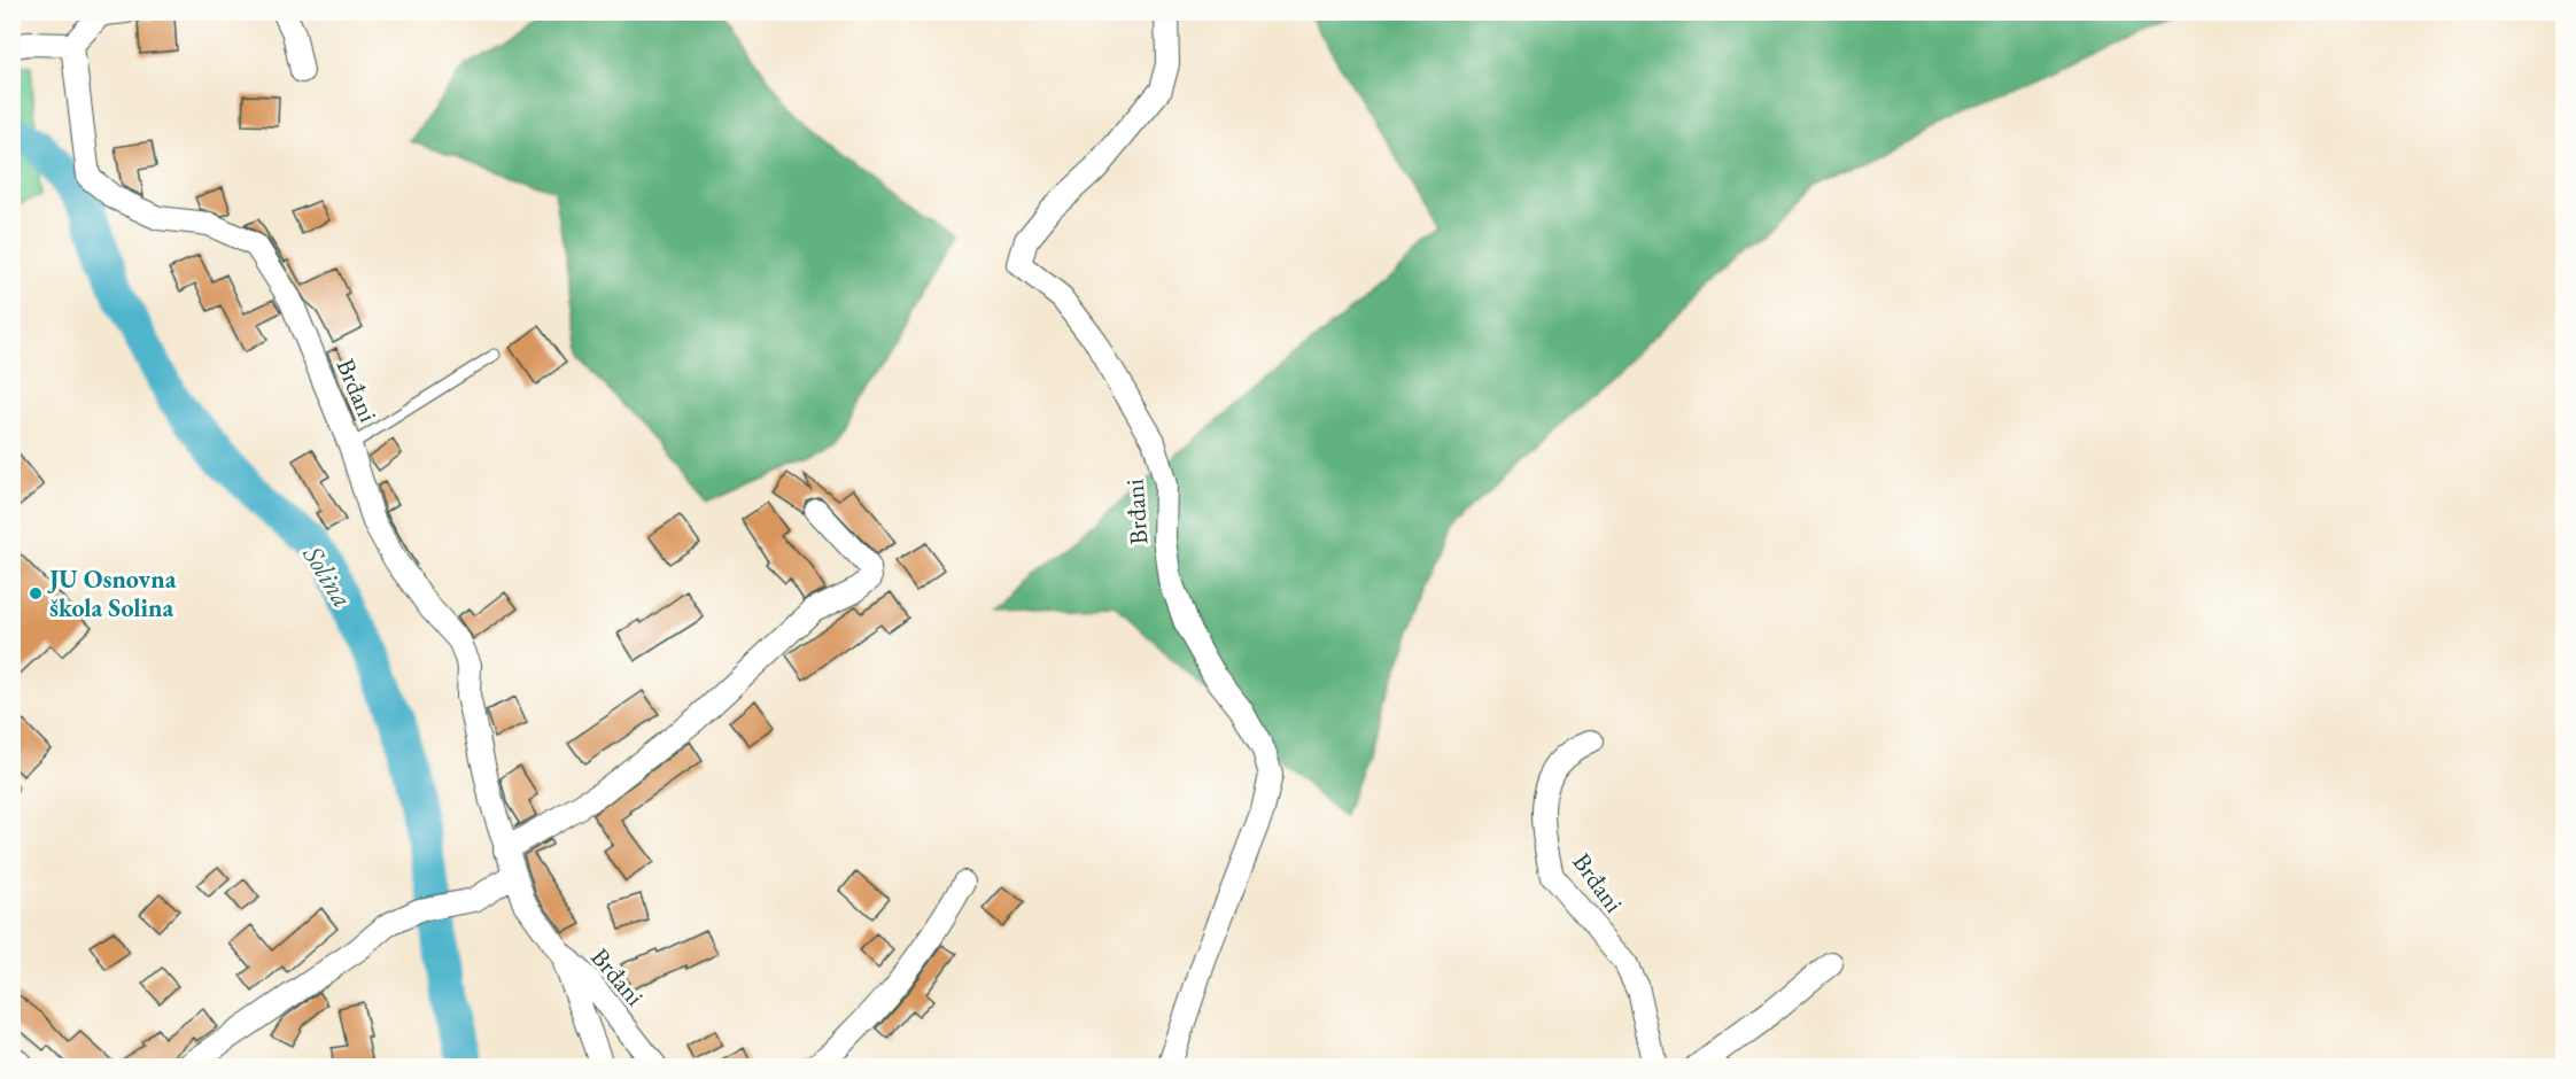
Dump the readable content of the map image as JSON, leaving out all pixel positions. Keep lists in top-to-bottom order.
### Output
{
  "streets": {
    "street": ["Brđani"]
  },
  "water": ["Solina"],
  "places": ["JU Osnovna škola Solina"]
}
